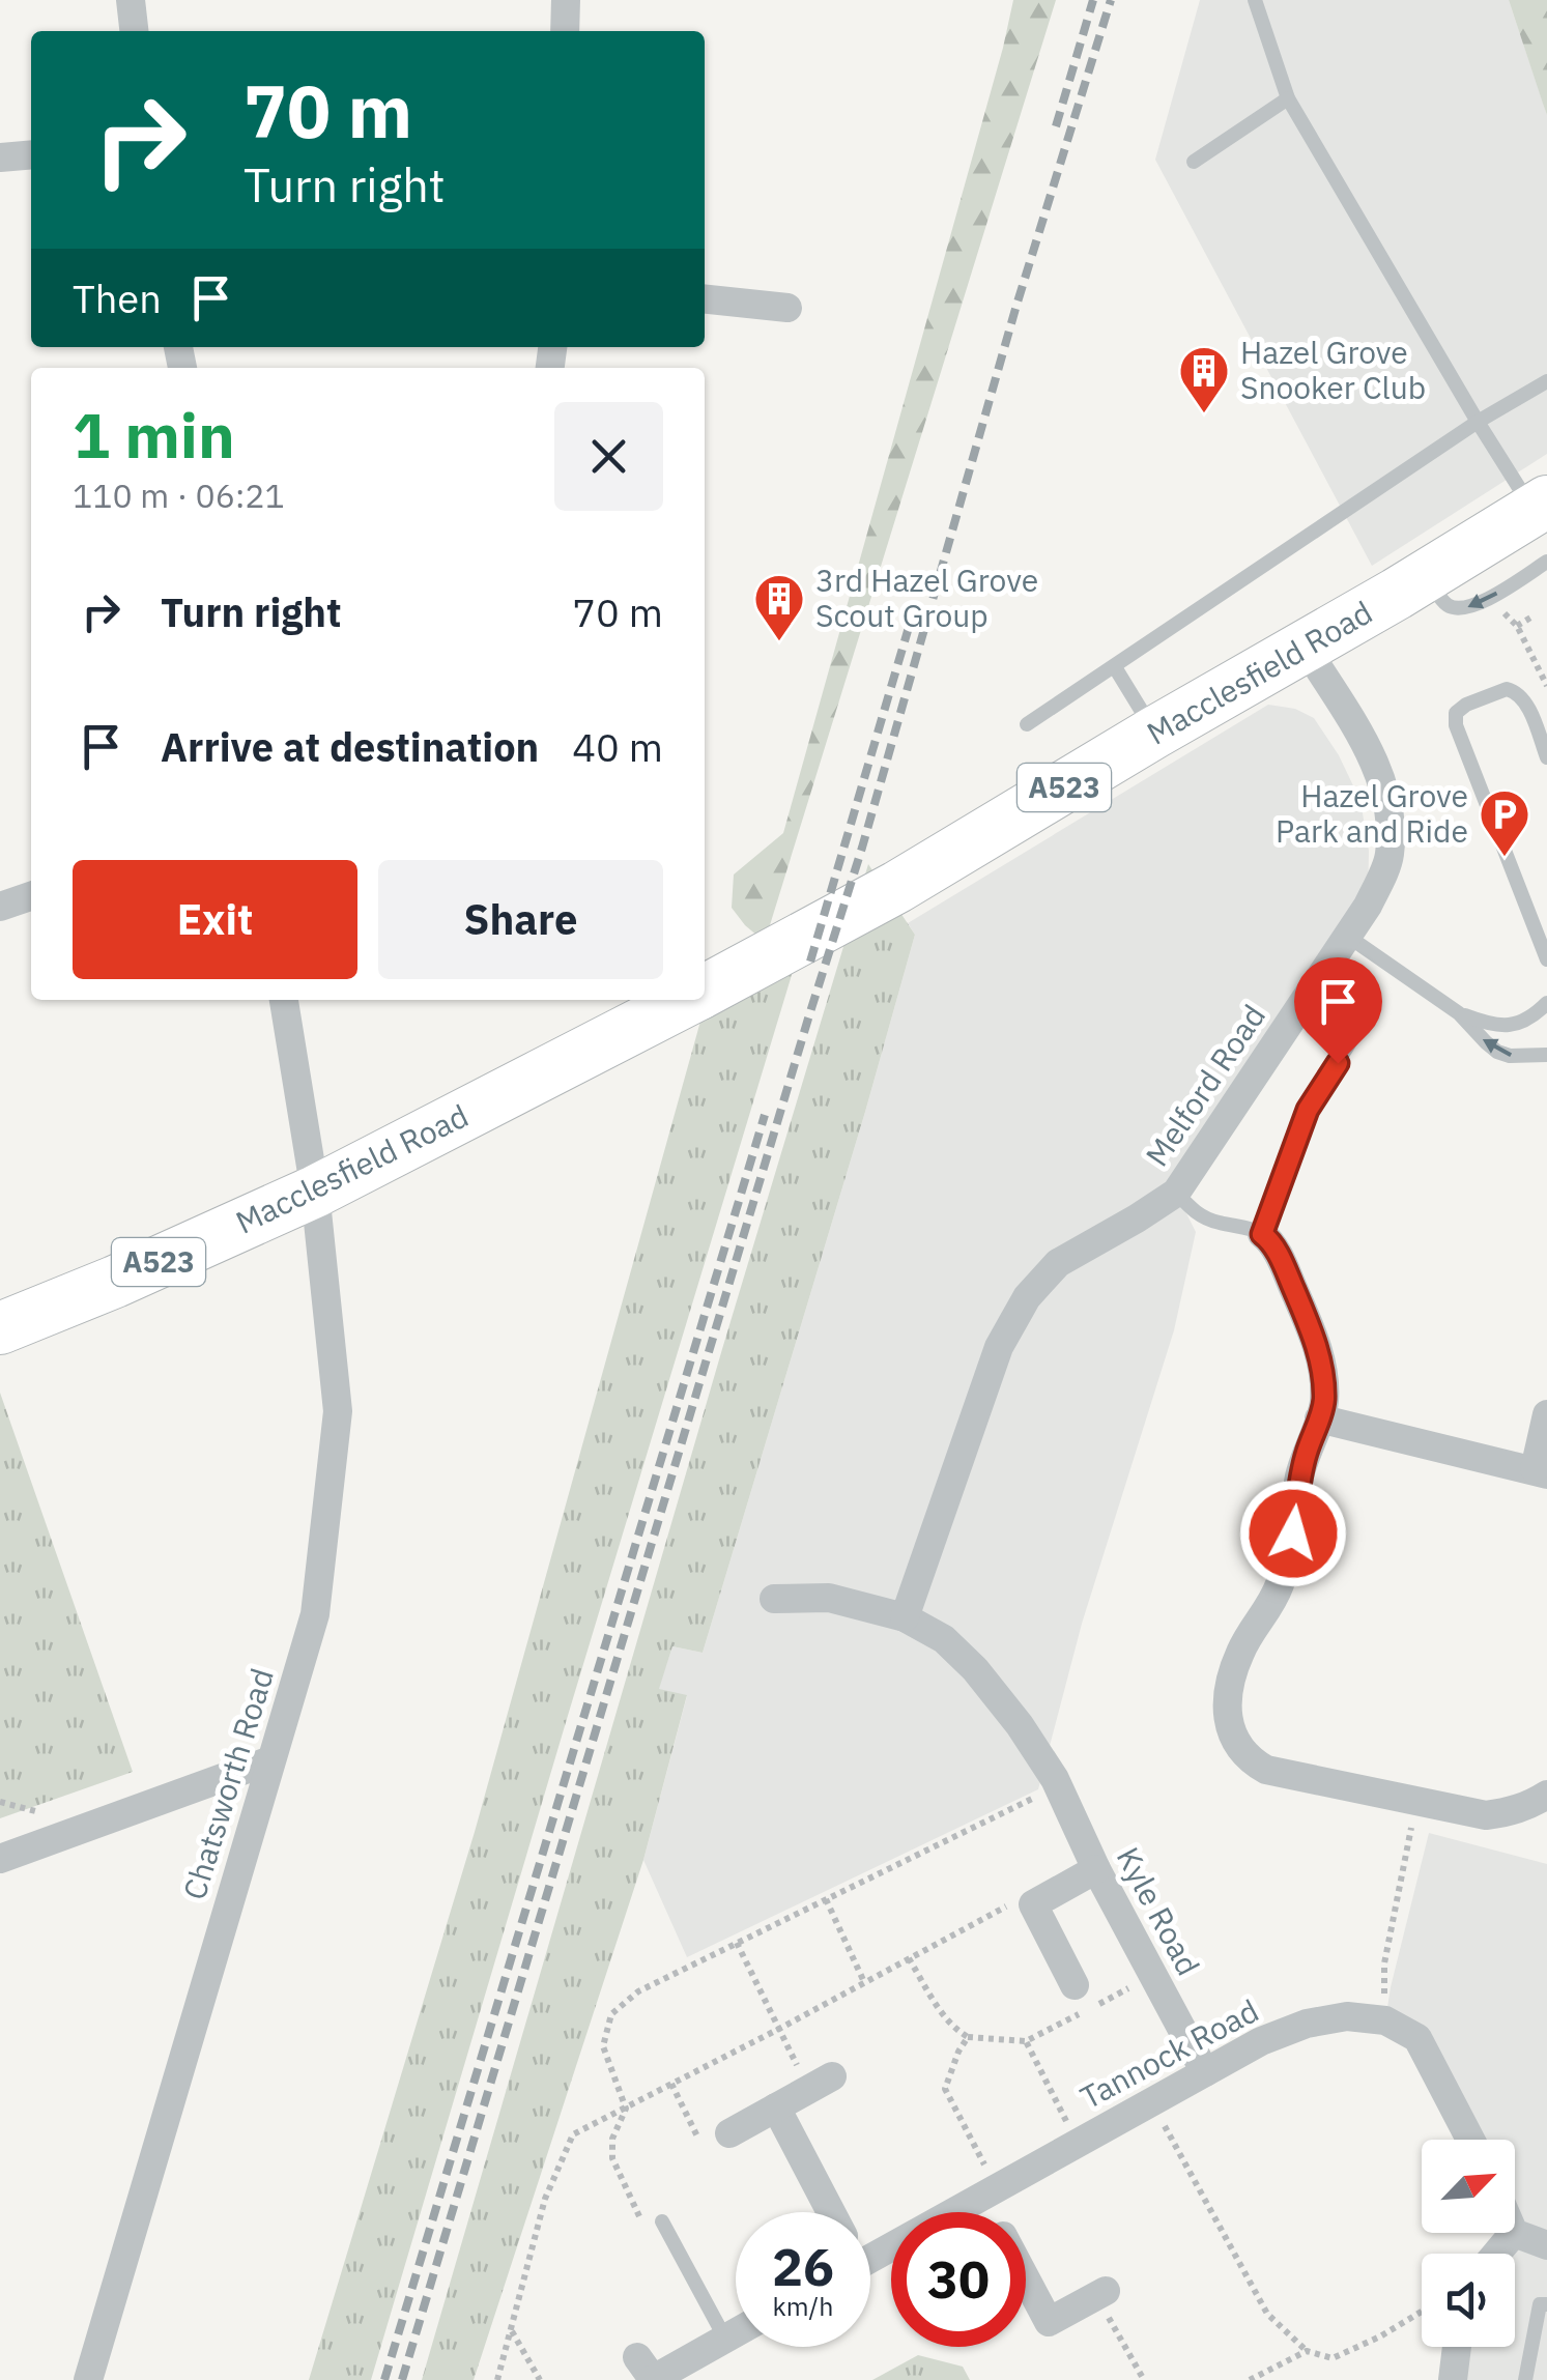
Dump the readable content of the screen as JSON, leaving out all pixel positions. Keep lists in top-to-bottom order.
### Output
{
  "streets": {
    "highway": ["Macclesfield Road", "A523"],
    "street": [
      "Melford Road",
      "Chatsworth Road",
      "Kyle Road",
      "Tannock Road"
    ]
  },
  "crossings": [
    ["Macclesfield Road", "Melford Road"],
    ["Macclesfield Road", "Chatsworth Road"],
    ["Kyle Road", "Tannock Road"]
  ],
  "places": {
    "building": ["Hazel Grove Snooker Club", "3rd Hazel Grove Scout Group"],
    "parking": ["Hazel Grove Park and Ride"]
  },
  "north": "top right",
  "page": {
    "turn": ["70 m", "Turn right"],
    "then": "Then",
    "heading": ["1 min", "110 m · 06:21"],
    "list": [
      {
        "name": "Turn right",
        "value": "70 m"
      },
      {
        "name": "Arrive at destination",
        "value": "40 m"
      }
    ],
    "buttons": ["Exit", "Share"],
    "speed": "26 km/h",
    "limit": "30"
  }
}
